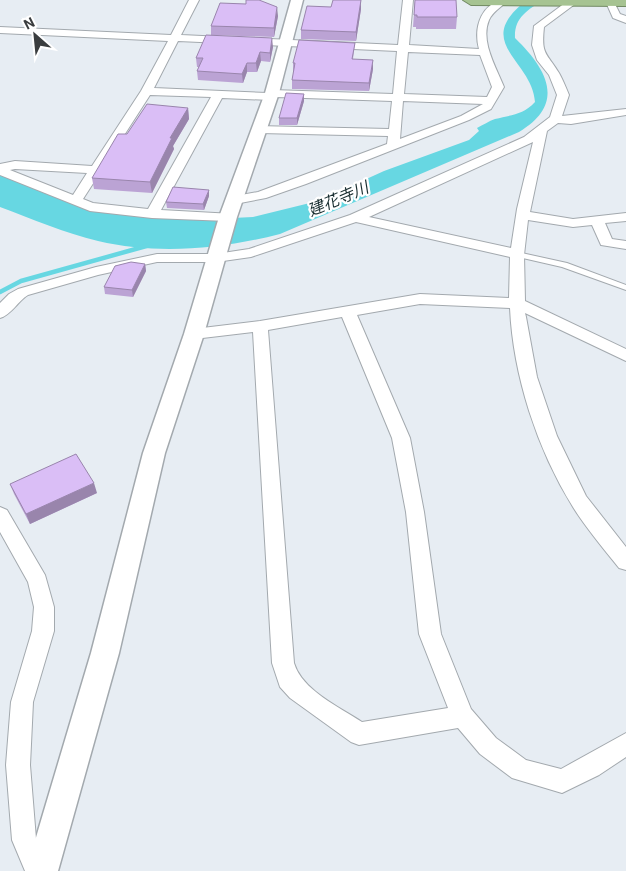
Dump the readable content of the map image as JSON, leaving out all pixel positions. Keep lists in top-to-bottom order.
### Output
{
  "water": ["建花寺川"],
  "north": "top left"
}
